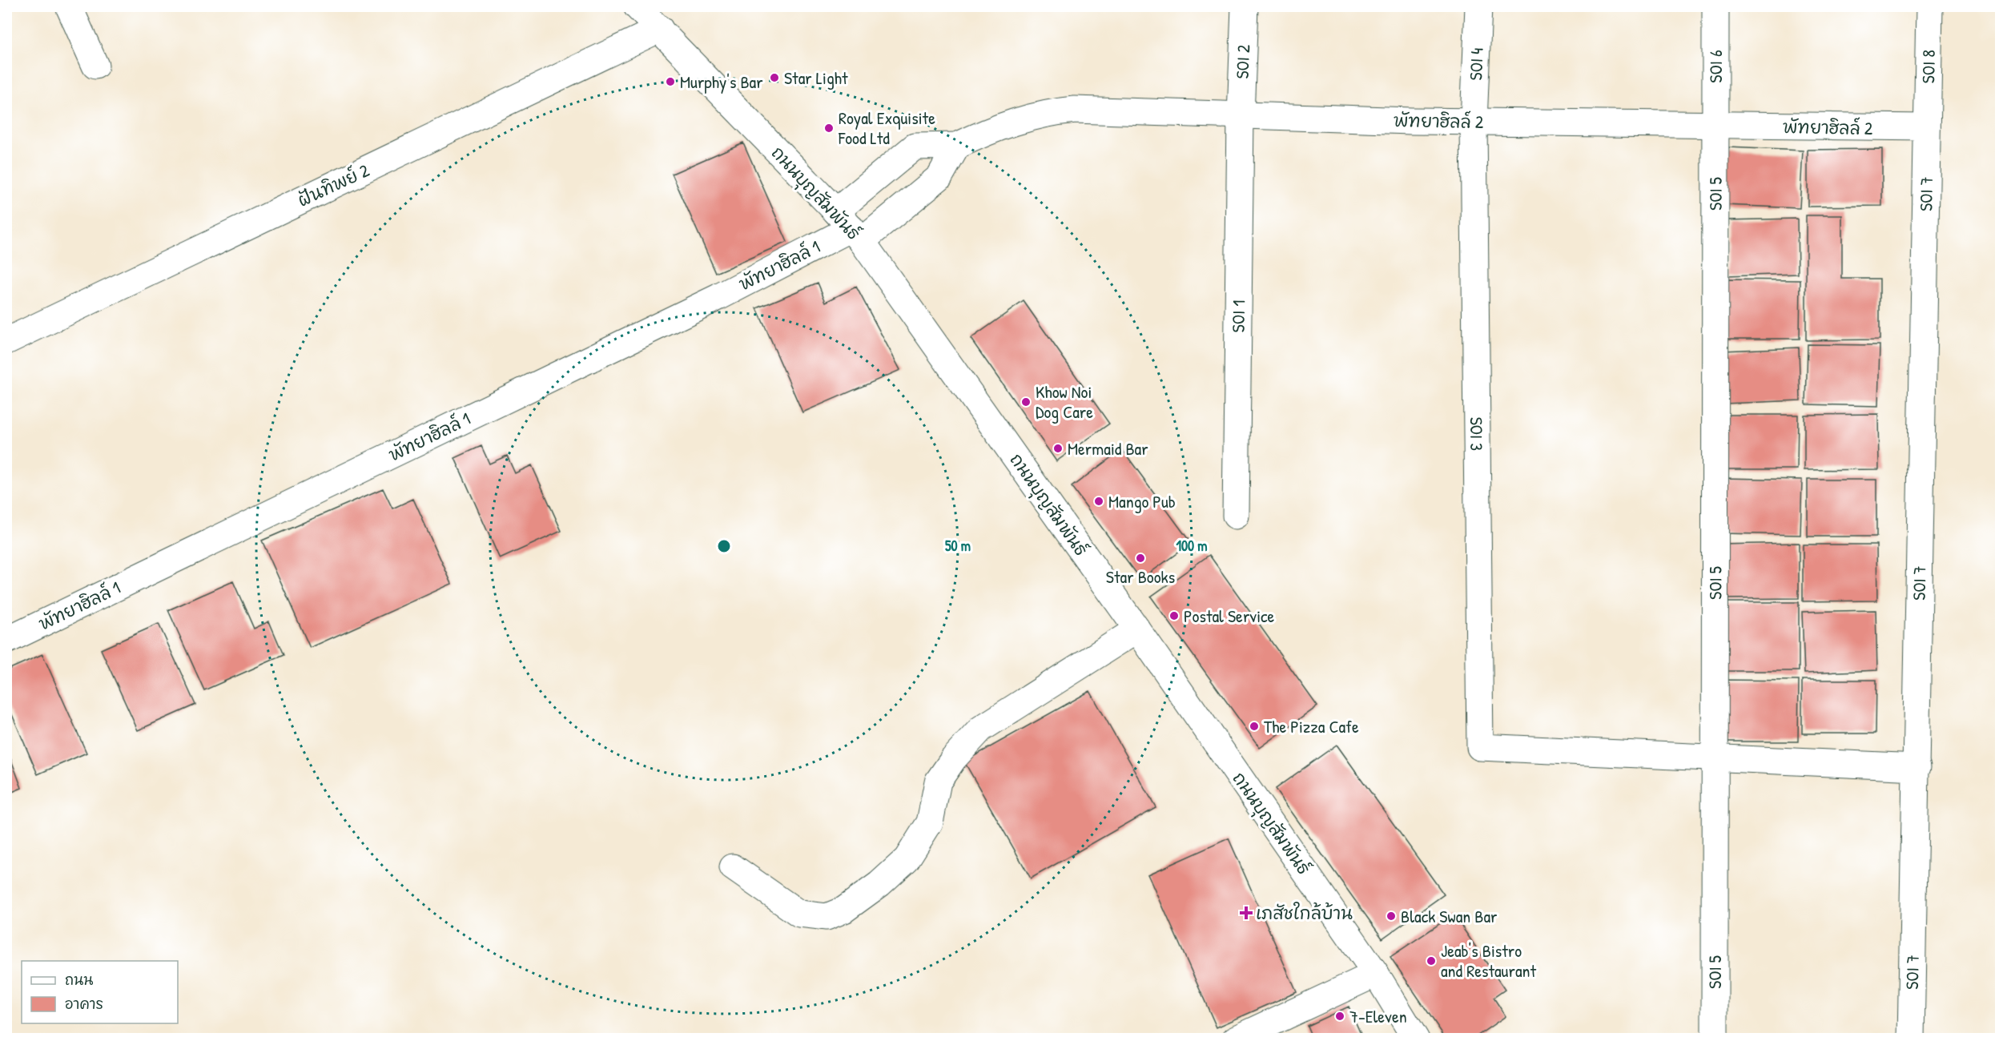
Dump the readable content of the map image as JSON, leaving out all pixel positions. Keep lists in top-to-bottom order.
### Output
{
  "streets": {
    "street": [
      "SOI 2",
      "SOI 4",
      "SOI 6",
      "SOI 8",
      "พัทยาฮิลล์ 2",
      "ฝันทิพย์ 2",
      "ถนนบุญสัมพันธ์",
      "SOI 5",
      "SOI 7",
      "พัทยาฮิลล์ 1",
      "SOI 1",
      "SOI 3"
    ]
  },
  "crossings": [
    ["SOI 2", "พัทยาฮิลล์ 2"],
    ["SOI 2", "SOI 1"],
    ["SOI 4", "พัทยาฮิลล์ 2"],
    ["SOI 4", "SOI 3"],
    ["SOI 6", "พัทยาฮิลล์ 2"],
    ["SOI 6", "SOI 5"],
    ["SOI 8", "พัทยาฮิลล์ 2"],
    ["SOI 8", "SOI 7"],
    ["พัทยาฮิลล์ 2", "ถนนบุญสัมพันธ์"],
    ["พัทยาฮิลล์ 2", "SOI 5"],
    ["พัทยาฮิลล์ 2", "SOI 7"],
    ["พัทยาฮิลล์ 2", "พัทยาฮิลล์ 1"],
    ["พัทยาฮิลล์ 2", "SOI 1"],
    ["พัทยาฮิลล์ 2", "SOI 3"],
    ["ฝันทิพย์ 2", "ถนนบุญสัมพันธ์"],
    ["ถนนบุญสัมพันธ์", "พัทยาฮิลล์ 1"],
    ["SOI 5", "SOI 3"]
  ],
  "places": {
    "other": [
      "Star Light",
      "Murphy's Bar",
      "Royal Exquisite Food Ltd",
      "Khow Noi Dog Care",
      "Mermaid Bar",
      "Mango Pub",
      "Star Books",
      "Postal Service",
      "The Pizza Cafe",
      "Black Swan Bar",
      "Jeab's Bistro and Restaurant",
      "7-Eleven"
    ],
    "health": ["เภสัชใกล้บ้าน"]
  },
  "legend": ["ถนน", "อาคาร"],
  "rings": ["50 m", "100 m"]
}
